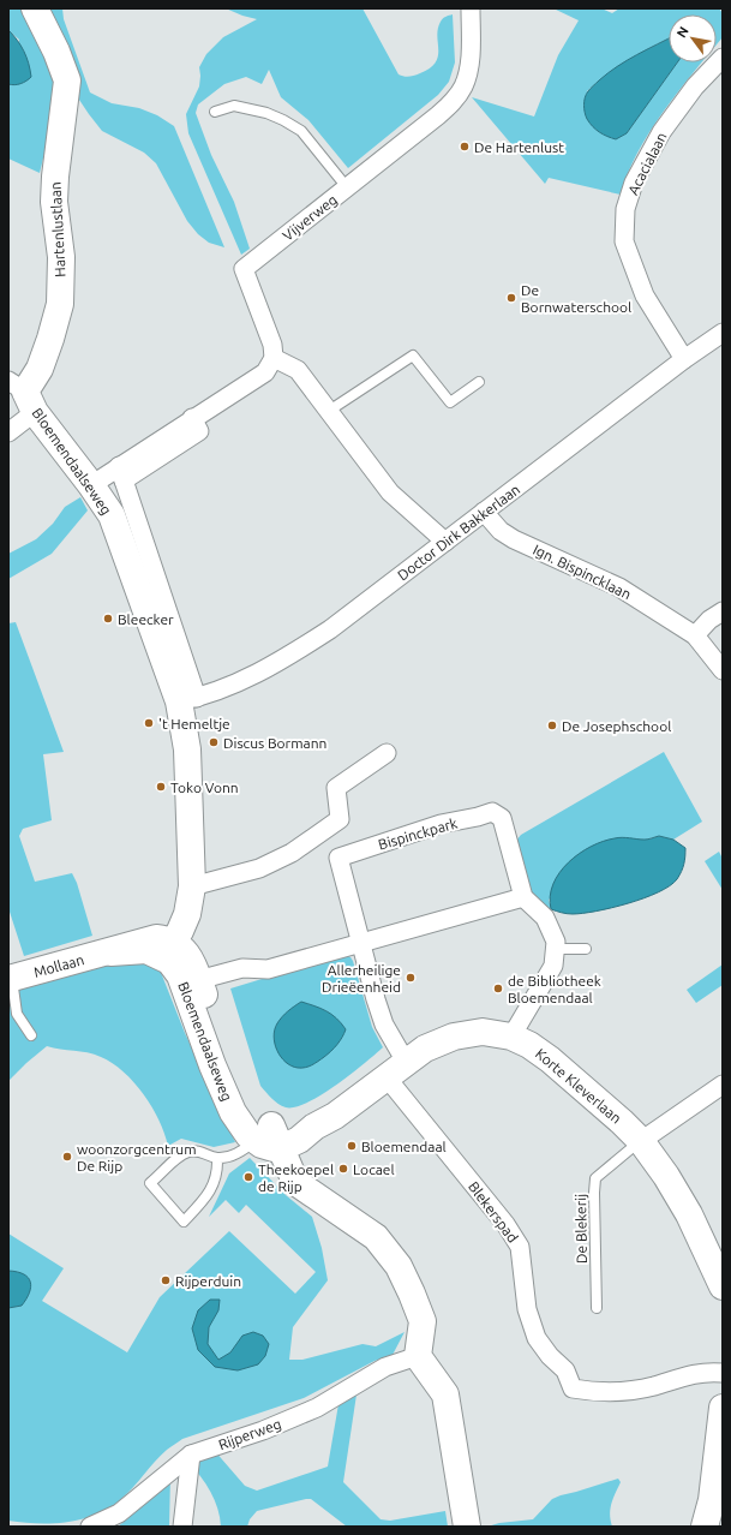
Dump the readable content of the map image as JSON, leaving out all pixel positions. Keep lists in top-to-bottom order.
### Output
{
  "streets": {
    "street": [
      "Acacialaan",
      "Vijverweg",
      "Hartenlustlaan",
      "Bloemendaalseweg",
      "Doctor Dirk Bakkerlaan",
      "Ign. Bispincklaan",
      "Bispinckpark",
      "Mollaan",
      "Korte Kleverlaan",
      "Blekerspad",
      "Rijperweg"
    ],
    "lane": ["De Blekerij"]
  },
  "crossings": [
    ["Acacialaan", "Doctor Dirk Bakkerlaan"],
    ["Hartenlustlaan", "Bloemendaalseweg"],
    ["Bloemendaalseweg", "Doctor Dirk Bakkerlaan"],
    ["Bloemendaalseweg", "Mollaan"],
    ["Bloemendaalseweg", "Korte Kleverlaan"],
    ["Bloemendaalseweg", "Rijperweg"],
    ["Doctor Dirk Bakkerlaan", "Ign. Bispincklaan"],
    ["Bispinckpark", "Korte Kleverlaan"],
    ["Bispinckpark", "Blekerspad"],
    ["Korte Kleverlaan", "Blekerspad"],
    ["Korte Kleverlaan", "De Blekerij"]
  ],
  "places": [
    "De Hartenlust",
    "De Bornwaterschool",
    "Bleecker",
    "'t Hemeltje",
    "De Josephschool",
    "Discus Bormann",
    "Toko Vonn",
    "Allerheilige Drieëenheid",
    "de Bibliotheek Bloemendaal",
    "Bloemendaal",
    "woonzorgcentrum De Rijp",
    "Locael",
    "Theekoepel de Rijp",
    "Rijperduin"
  ],
  "north": "top left"
}
